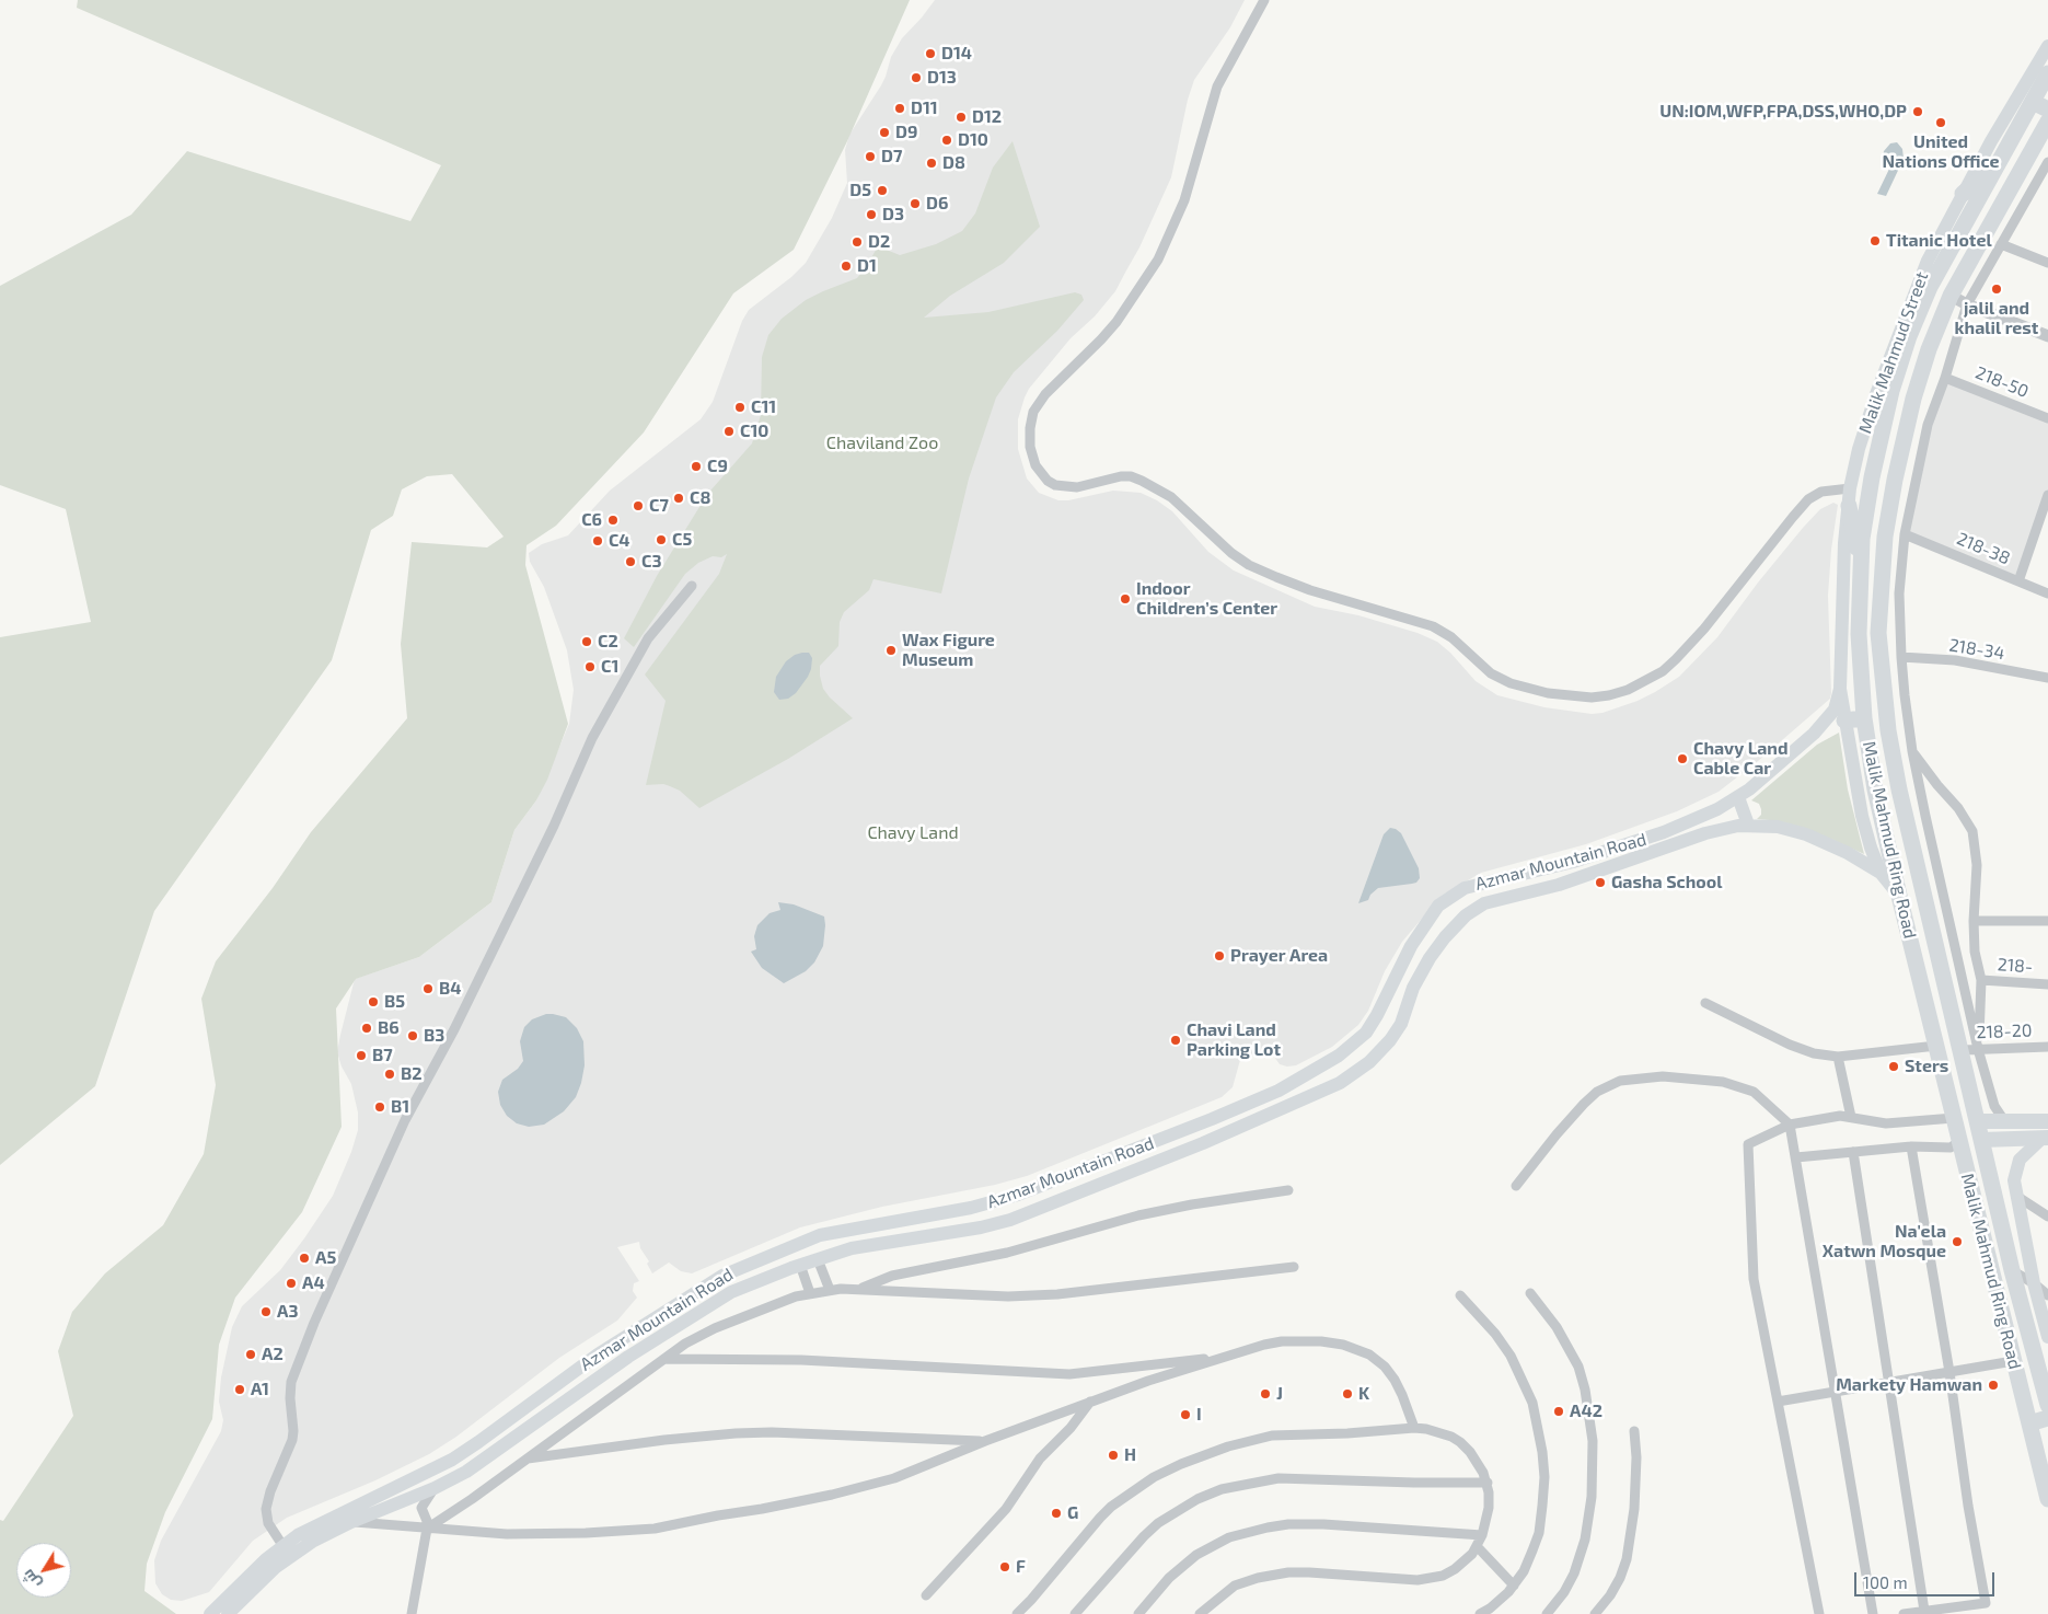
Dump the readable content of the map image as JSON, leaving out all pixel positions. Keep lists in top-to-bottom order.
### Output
{
  "streets": {
    "highway": ["Malik Mahmud Ring Road"],
    "main road": ["Malik Mahmud Street", "Azmar Mountain Road"],
    "street": [
      "218-50",
      "218-38",
      "218-34",
      "218-",
      "218-20"
    ]
  },
  "crossings": [
    ["Malik Mahmud Street", "Azmar Mountain Road"],
    ["Malik Mahmud Ring Road", "218-20"]
  ],
  "parks": ["Chaviland Zoo", "Chavy Land"],
  "places": [
    "D14",
    "D13",
    "D11",
    "UN:IOM,WFP,FPA,DSS,WHO,DP",
    "D12",
    "United Nations Office",
    "D9",
    "D10",
    "D7",
    "D8",
    "D5",
    "D6",
    "D3",
    "Titanic Hotel",
    "D2",
    "D1",
    "jalil and khalil rest",
    "C11",
    "C10",
    "C9",
    "C8",
    "C7",
    "C6",
    "C5",
    "C4",
    "C3",
    "Indoor Children’s Center",
    "C2",
    "Wax Figure Museum",
    "C1",
    "Chavy Land Cable Car",
    "Gasha School",
    "Prayer Area",
    "B4",
    "B5",
    "B6",
    "B3",
    "Chavi Land Parking Lot",
    "B7",
    "Sters",
    "B2",
    "B1",
    "Na'ela Xatwn Mosque",
    "A5",
    "A4",
    "A3",
    "A2",
    "Markety Hamwan",
    "A1",
    "J",
    "K",
    "A42",
    "I",
    "H",
    "G",
    "F"
  ],
  "scale_bar": "100 m",
  "north": "bottom left"
}
